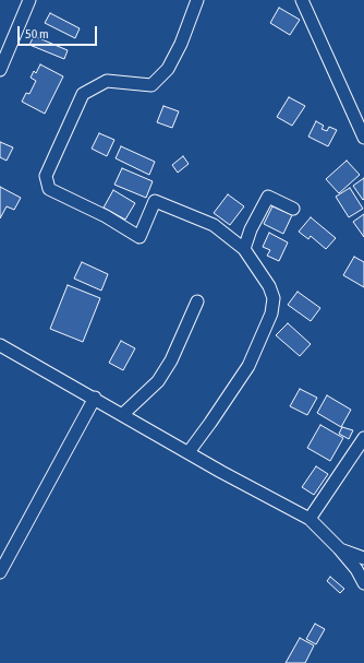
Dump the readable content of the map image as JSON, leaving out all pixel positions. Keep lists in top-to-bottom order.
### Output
{
  "scale_bar": "50 m"
}
